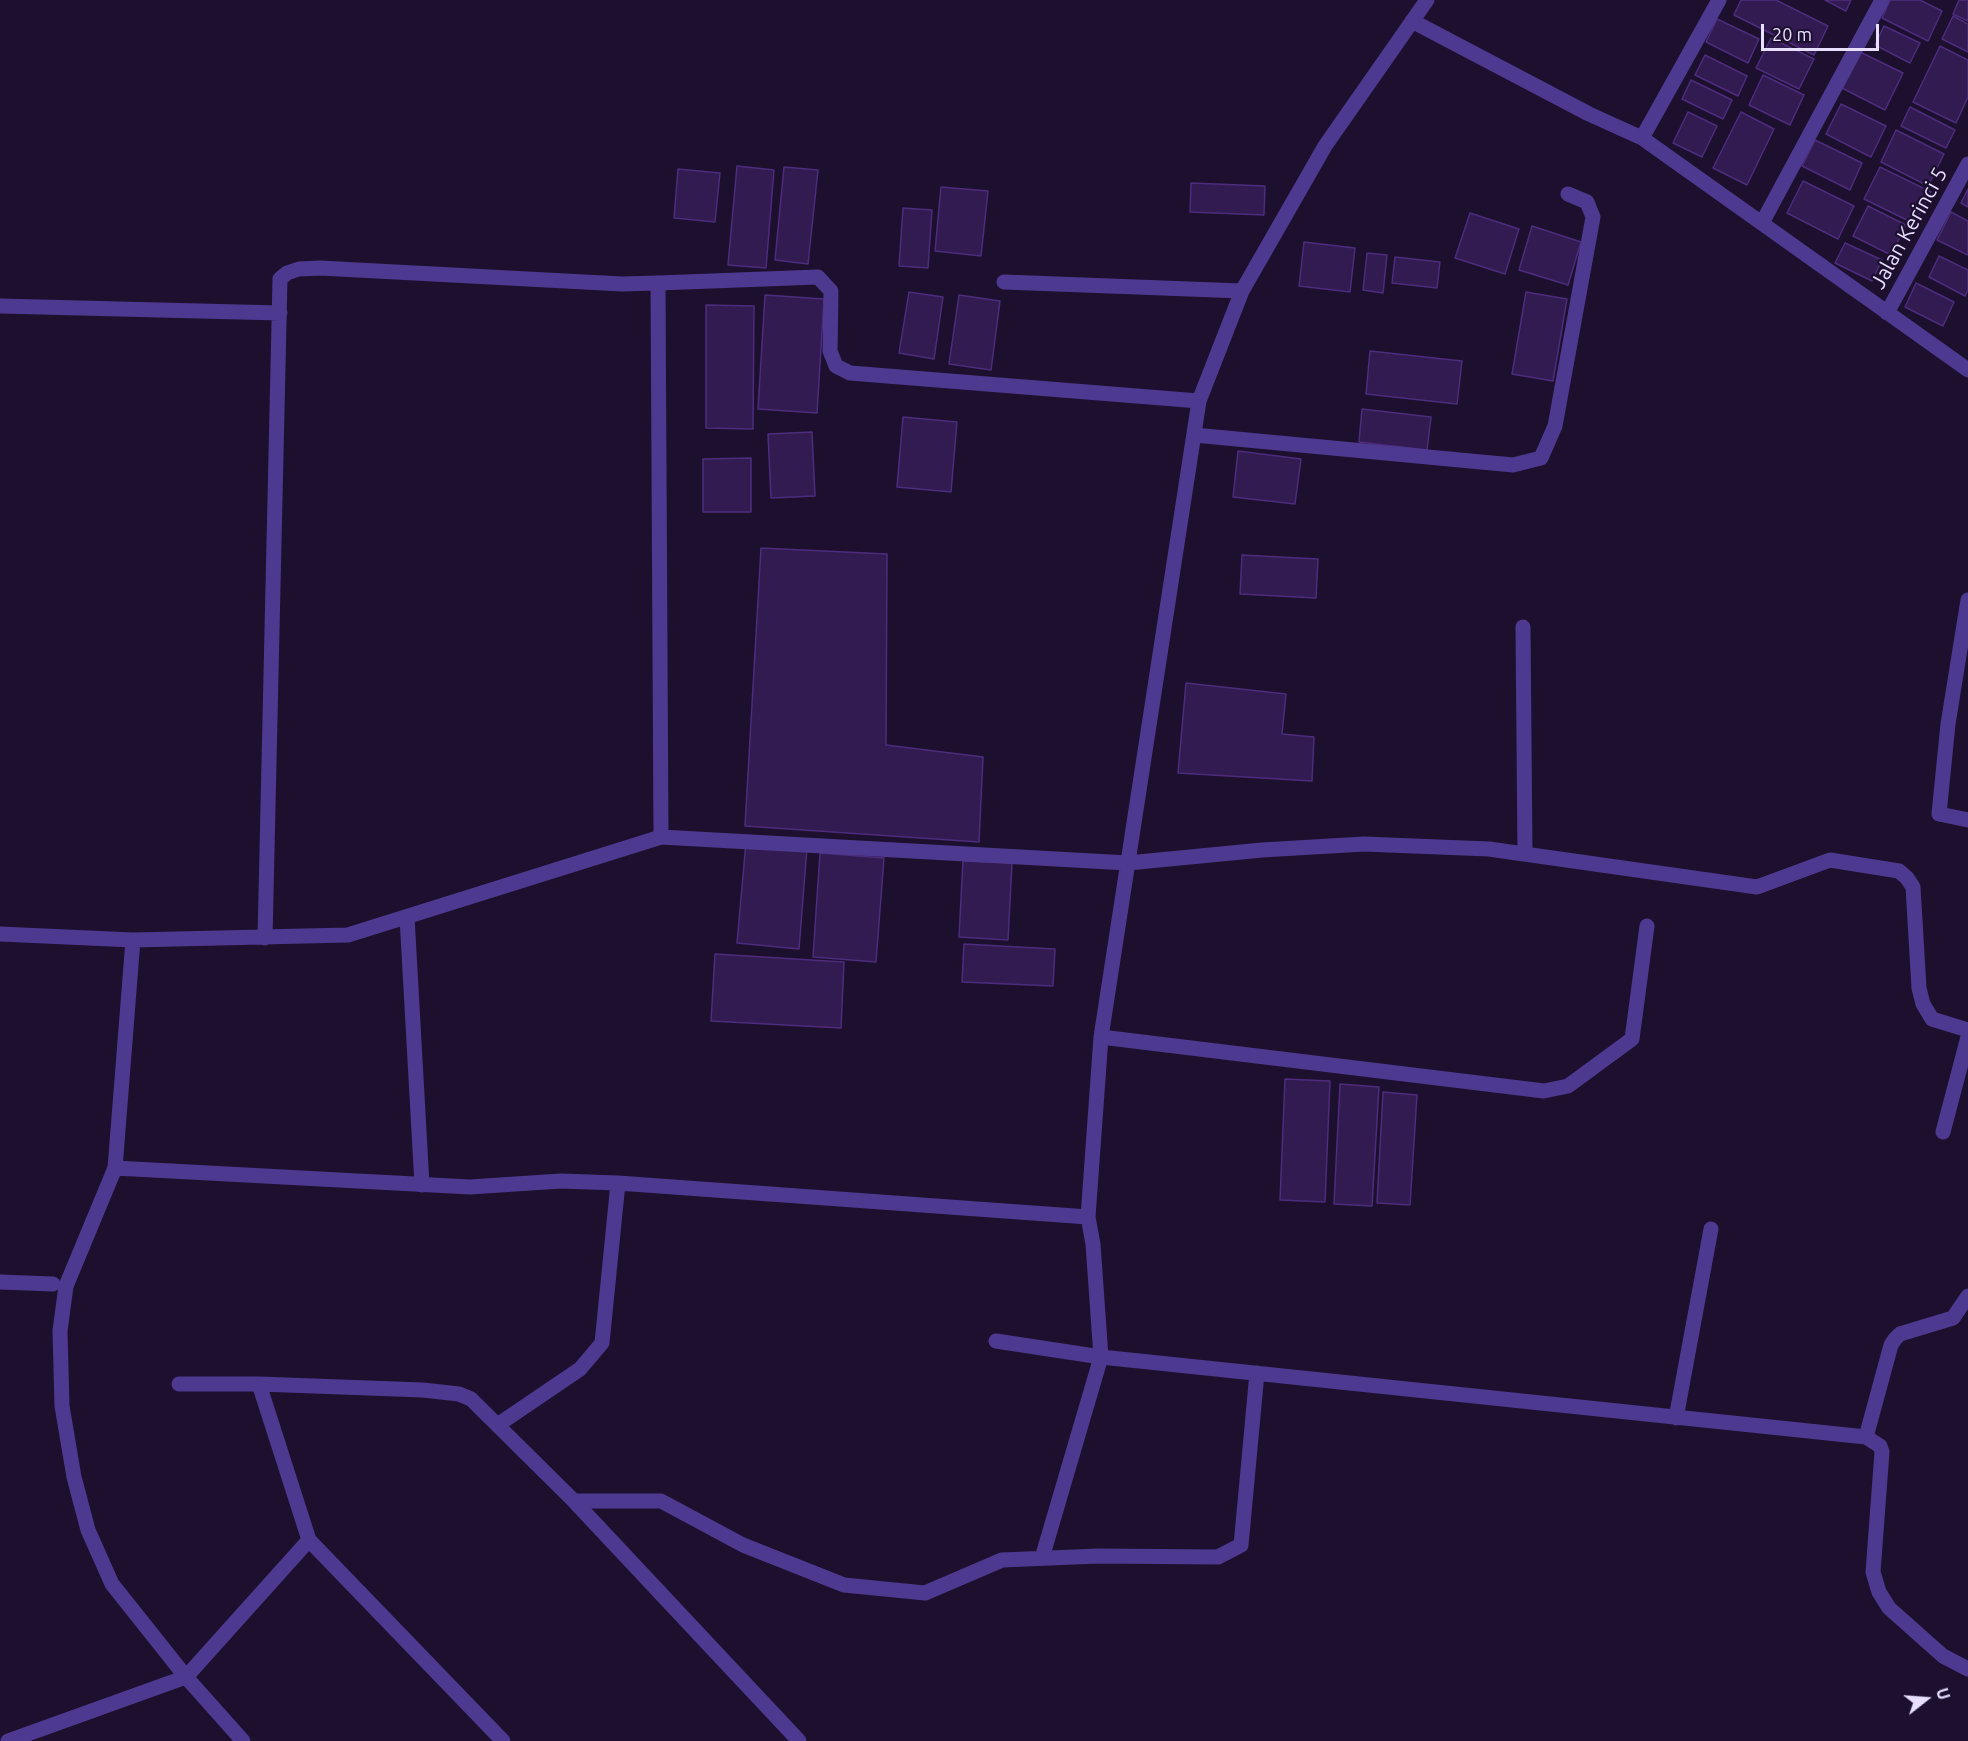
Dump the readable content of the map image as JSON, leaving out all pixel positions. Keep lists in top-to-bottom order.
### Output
{
  "streets": {
    "street": ["Jalan Kerinci 5"]
  },
  "scale_bar": "20 m",
  "north": "right"
}
